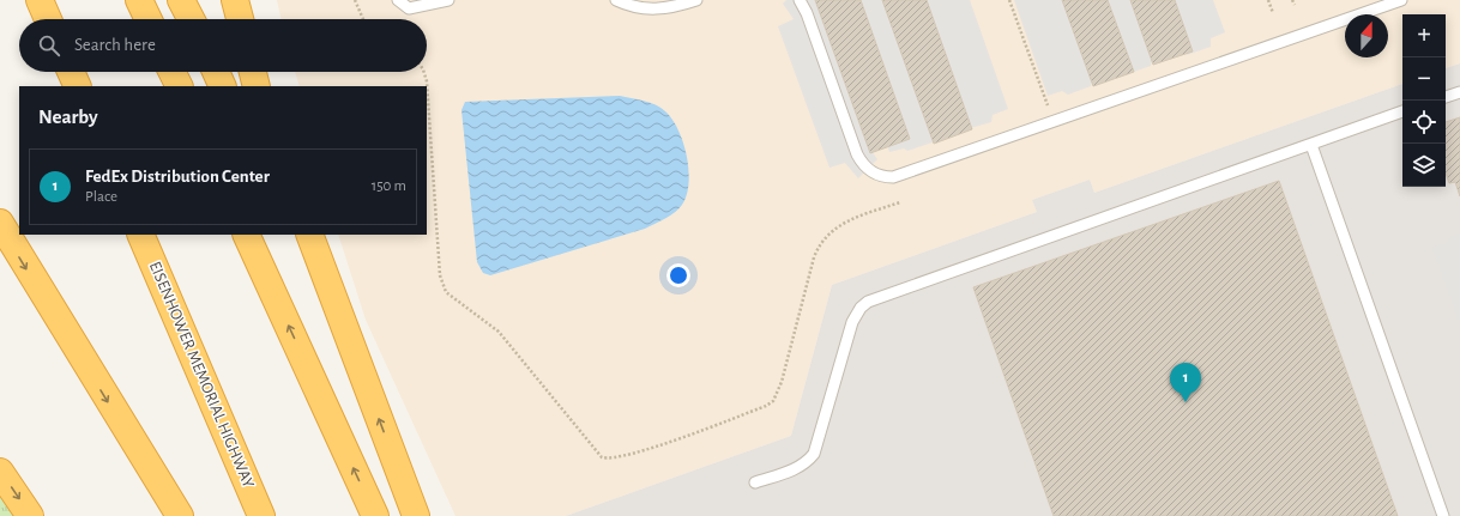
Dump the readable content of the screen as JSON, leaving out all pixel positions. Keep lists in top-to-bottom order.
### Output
{
  "streets": {
    "highway": ["EISENHOWER MEMORIAL HIGHWAY"]
  },
  "north": "top",
  "page": {
    "map_buttons": ["+", "−"],
    "search": "Search here",
    "heading": "Nearby",
    "list": [
      {
        "mark": "1",
        "name": "FedEx Distribution Center",
        "note": "Place",
        "value": "150 m"
      }
    ],
    "pins": "1"
  }
}
